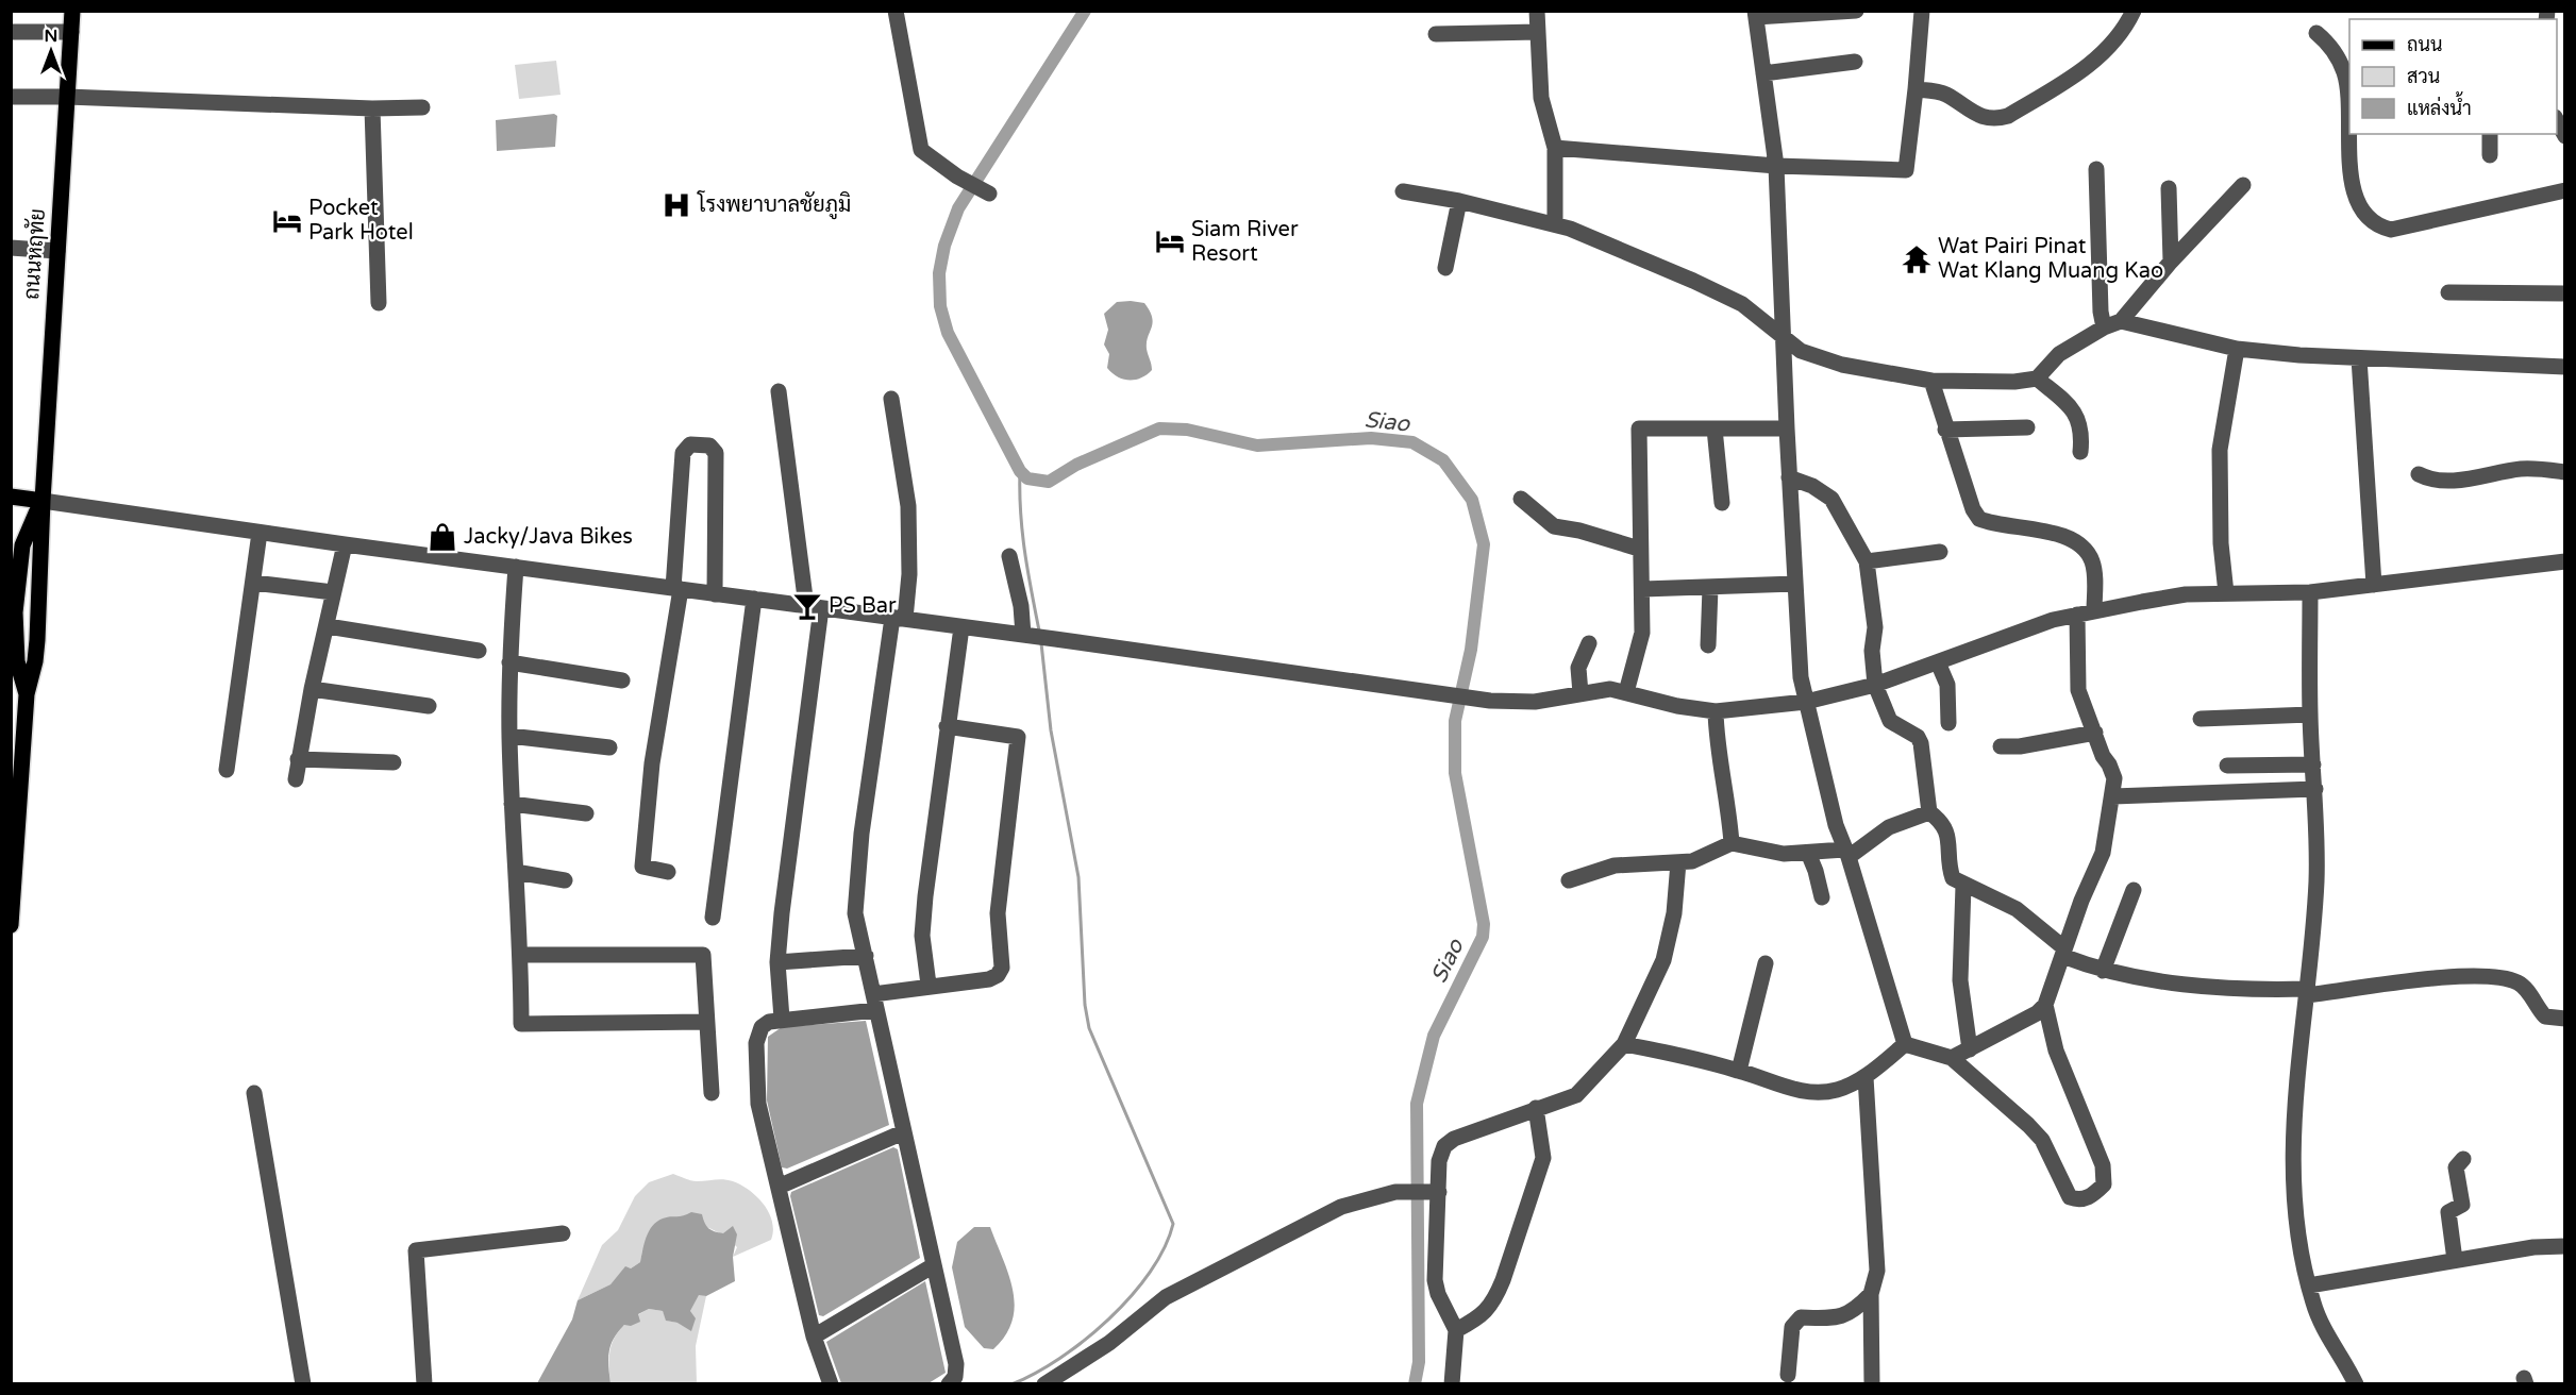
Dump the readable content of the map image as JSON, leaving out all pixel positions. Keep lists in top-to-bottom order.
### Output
{
  "streets": {
    "main road": ["ถนนหฤทัย"]
  },
  "water": ["Siao"],
  "places": {
    "hospital": ["โรงพยาบาลชัยภูมิ"],
    "hotel": ["Pocket Park Hotel", "Siam River Resort"],
    "temple": ["Wat Pairi Pinat Wat Klang Muang Kao"],
    "shop": ["Jacky/Java Bikes"],
    "bar": ["PS Bar"]
  },
  "legend": ["ถนน", "สวน", "แหล่งน้ำ"],
  "north": "top"
}
